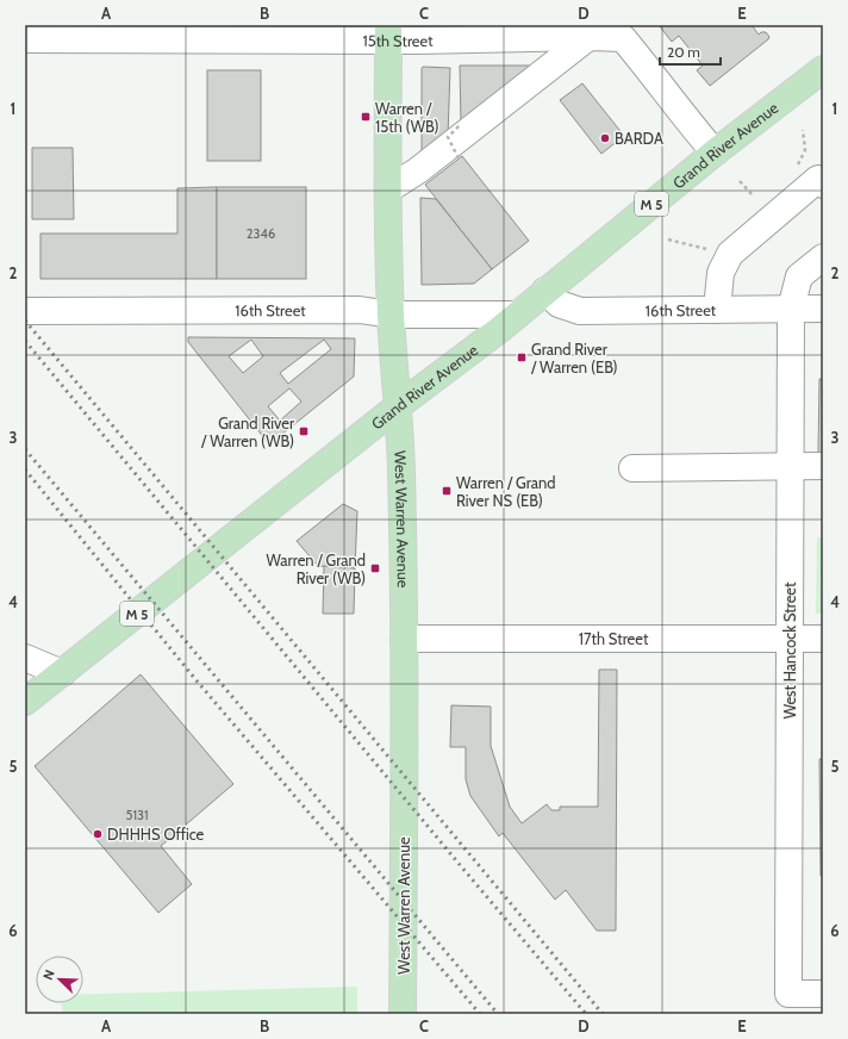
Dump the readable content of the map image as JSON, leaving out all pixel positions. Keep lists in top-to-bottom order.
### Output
{
  "streets": {
    "main road": ["Grand River Avenue", "M 5", "West Warren Avenue"],
    "street": [
      "15th Street",
      "16th Street",
      "17th Street",
      "West Hancock Street"
    ]
  },
  "crossings": [
    ["15th Street", "Grand River Avenue"],
    ["15th Street", "West Warren Avenue"],
    ["Grand River Avenue", "16th Street"],
    ["Grand River Avenue", "West Warren Avenue"],
    ["16th Street", "West Warren Avenue"],
    ["16th Street", "West Hancock Street"],
    ["West Warren Avenue", "17th Street"],
    ["17th Street", "West Hancock Street"]
  ],
  "places": {
    "transit": [
      "Warren / 15th (WB)",
      "Grand River / Warren (EB)",
      "Grand River / Warren (WB)",
      "Warren / Grand River NS (EB)",
      "Warren / Grand River (WB)"
    ],
    "other": ["BARDA", "DHHHS Office"]
  },
  "house_numbers": ["2346", "5131"],
  "scale_bar": "20 m",
  "north": "top left",
  "grid": {
    "columns": [
      "A",
      "B",
      "C",
      "D",
      "E"
    ],
    "rows": [
      "1",
      "2",
      "3",
      "4",
      "5",
      "6"
    ]
  }
}
